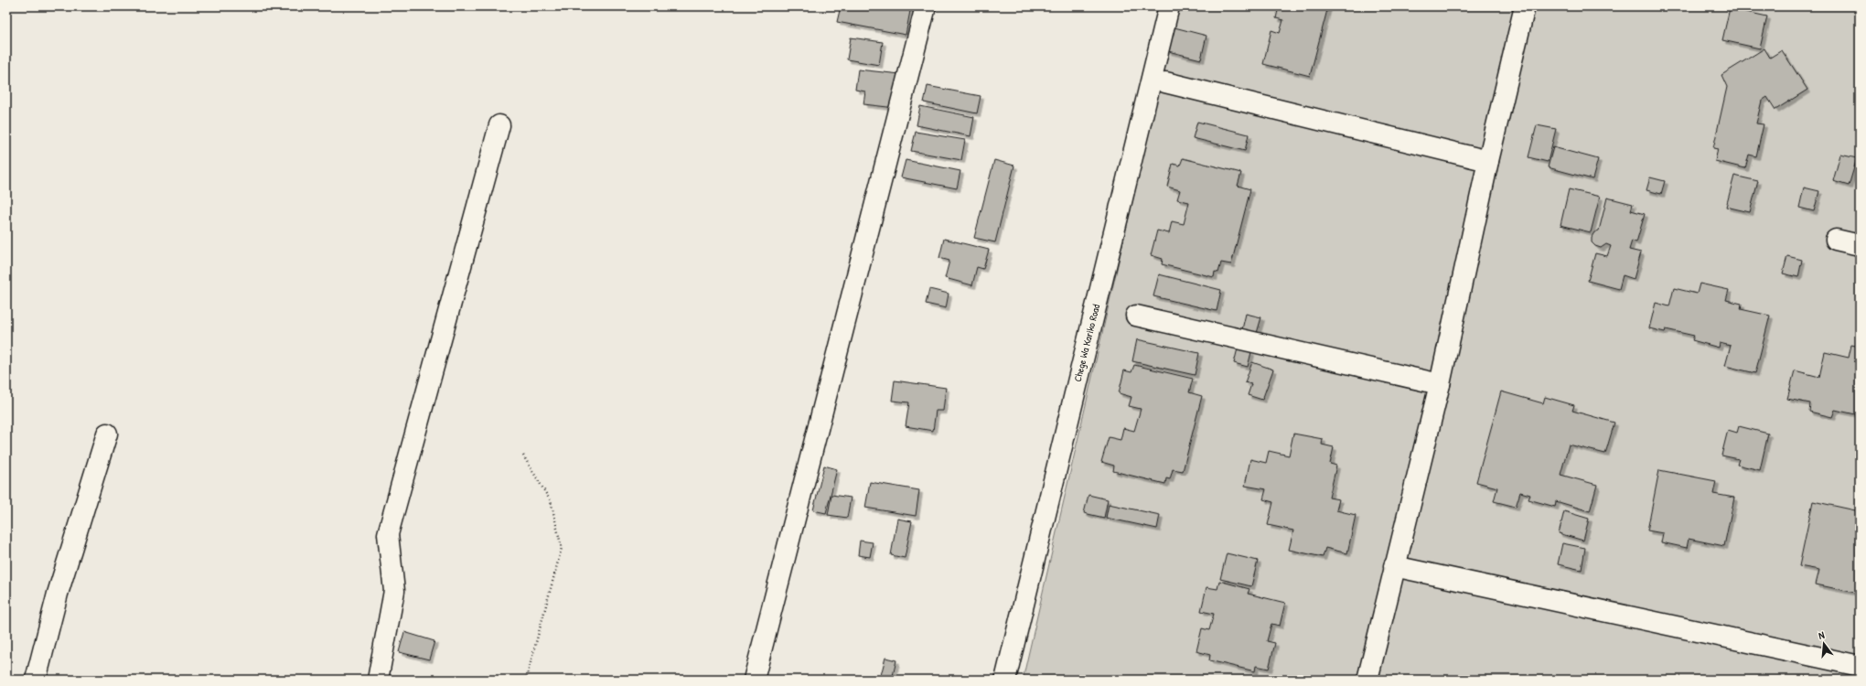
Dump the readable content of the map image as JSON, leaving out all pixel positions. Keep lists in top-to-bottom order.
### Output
{
  "streets": {
    "street": ["Chege Wa Kariko Road"]
  },
  "north": "top"
}
